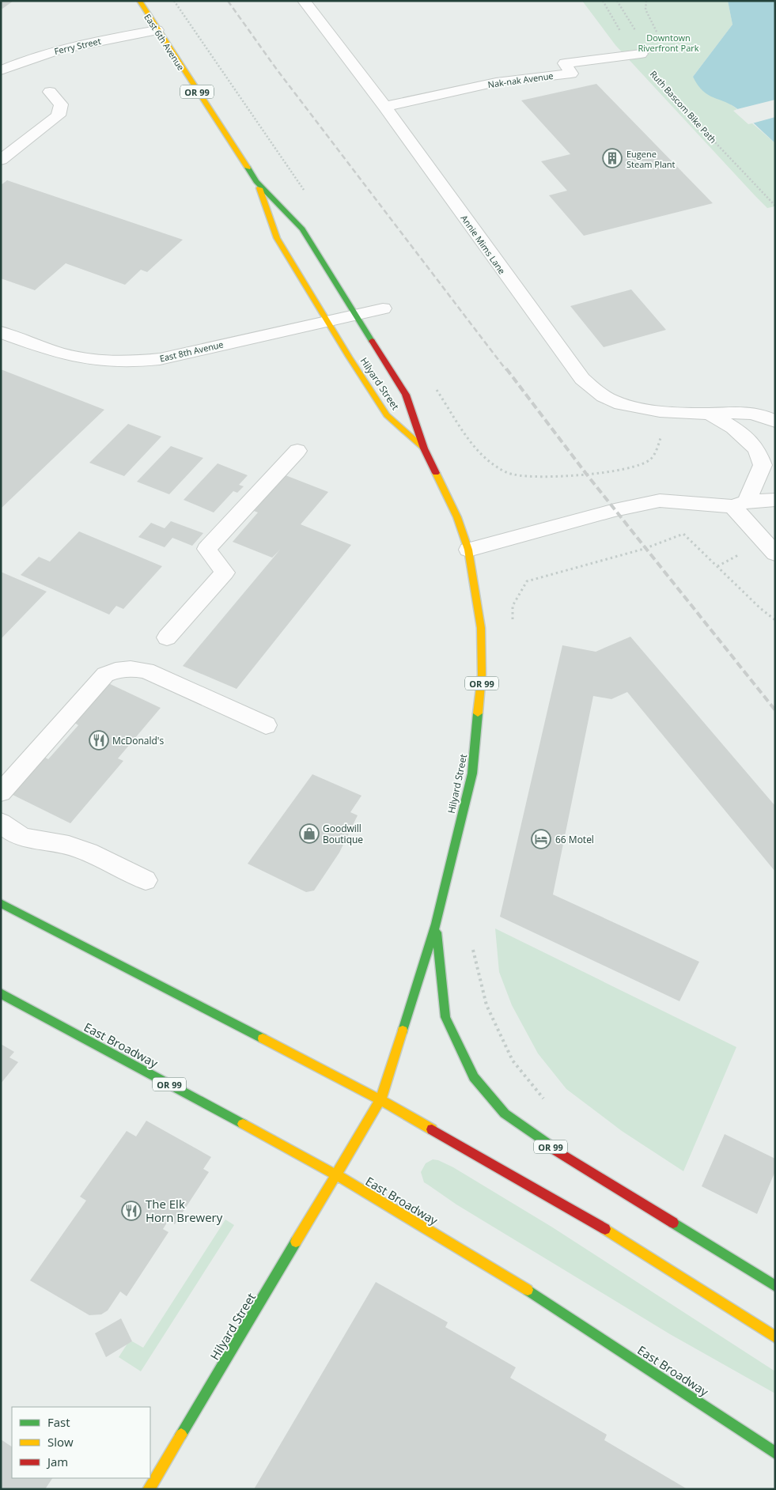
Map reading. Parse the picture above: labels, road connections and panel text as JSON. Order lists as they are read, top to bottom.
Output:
{
  "streets": {
    "main road": [
      "East 6th Avenue",
      "OR 99",
      "Hilyard Street",
      "East Broadway"
    ],
    "street": [
      "Ferry Street",
      "Nak-nak Avenue",
      "Annie Mims Lane",
      "East 8th Avenue"
    ],
    "path": ["Ruth Bascom Bike Path"]
  },
  "crossings": [
    ["East 6th Avenue", "Ferry Street"],
    ["East 6th Avenue", "East 8th Avenue"],
    ["East 6th Avenue", "Hilyard Street"],
    ["Nak-nak Avenue", "Ruth Bascom Bike Path"],
    ["Nak-nak Avenue", "Annie Mims Lane"],
    ["OR 99", "Hilyard Street"],
    ["East 8th Avenue", "Hilyard Street"],
    ["Hilyard Street", "East Broadway"]
  ],
  "parks": ["Downtown Riverfront Park"],
  "places": {
    "building": ["Eugene Steam Plant"],
    "restaurant": ["McDonald's", "The Elk Horn Brewery"],
    "shop": ["Goodwill Boutique"],
    "hotel": ["66 Motel"]
  },
  "legend": ["Fast", "Slow", "Jam"]
}
